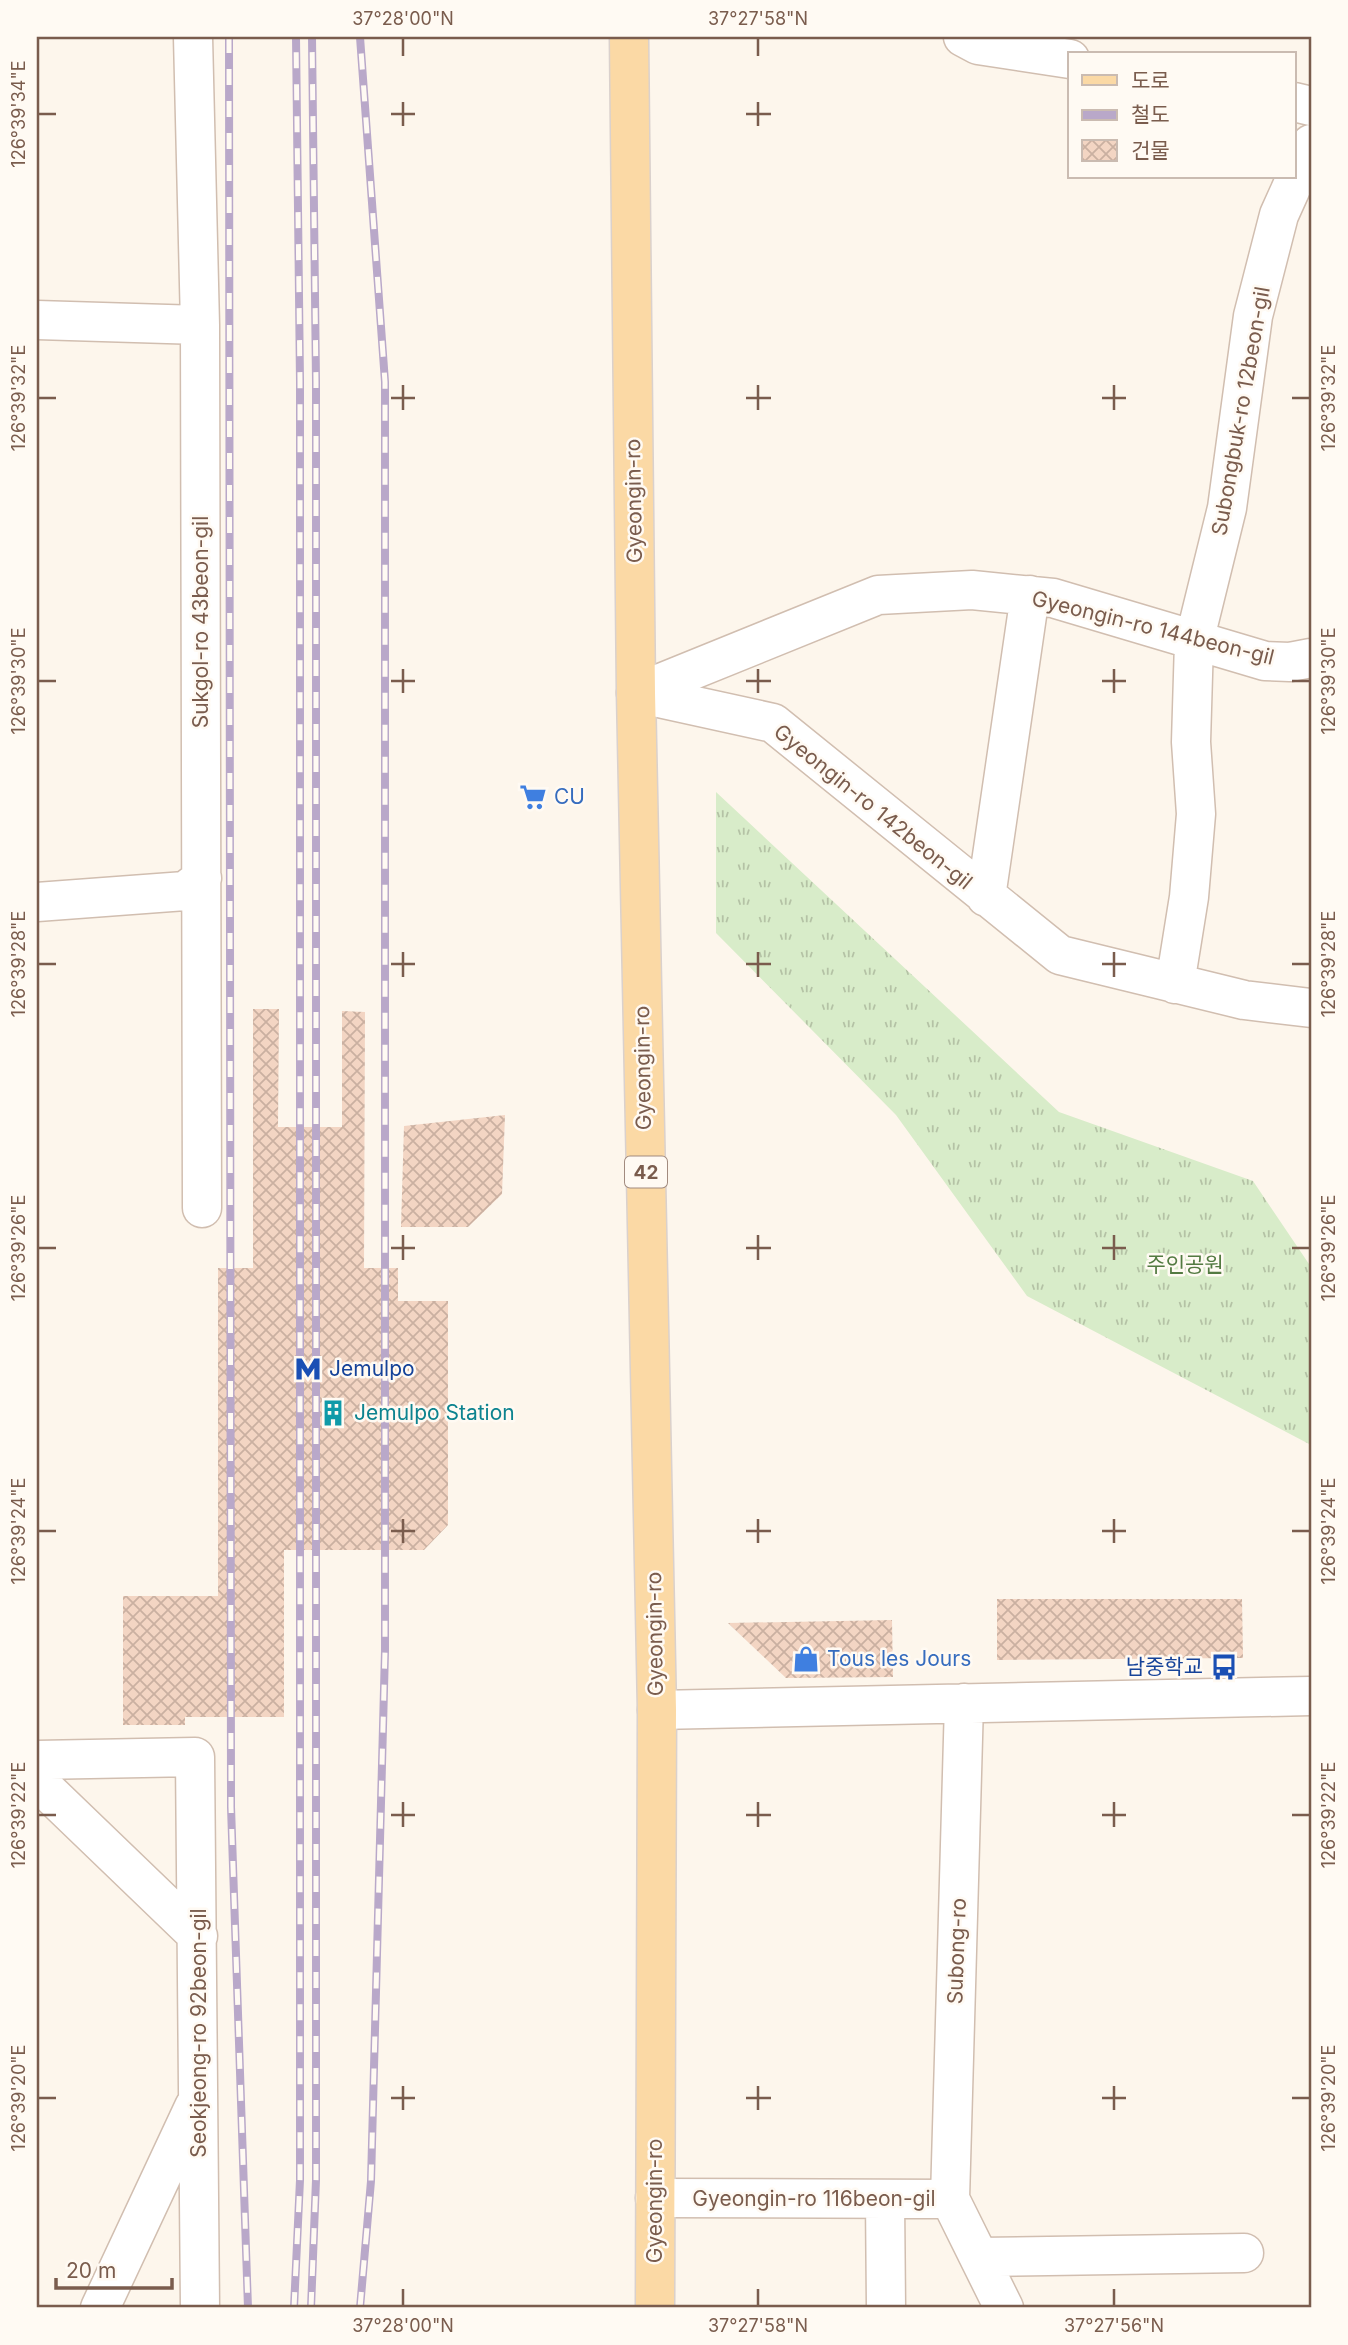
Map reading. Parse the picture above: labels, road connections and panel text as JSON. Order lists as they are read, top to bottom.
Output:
{
  "streets": {
    "main road": ["Gyeongin-ro", "42"],
    "street": [
      "Subongbuk-ro 12beon-gil",
      "Sukgol-ro 43beon-gil",
      "Gyeongin-ro 144beon-gil",
      "Gyeongin-ro 142beon-gil",
      "Subong-ro",
      "Seokjeong-ro 92beon-gil",
      "Gyeongin-ro 116beon-gil"
    ]
  },
  "crossings": [
    ["Subongbuk-ro 12beon-gil", "Gyeongin-ro 144beon-gil"],
    ["Gyeongin-ro", "Gyeongin-ro 144beon-gil"],
    ["Gyeongin-ro", "Gyeongin-ro 142beon-gil"],
    ["Gyeongin-ro", "Gyeongin-ro 116beon-gil"],
    ["Gyeongin-ro 144beon-gil", "Gyeongin-ro 142beon-gil"],
    ["Subong-ro", "Gyeongin-ro 116beon-gil"]
  ],
  "parks": ["주인공원"],
  "places": {
    "supermarket": ["CU"],
    "metro station": ["Jemulpo"],
    "building": ["Jemulpo Station"],
    "shop": ["Tous les Jours"],
    "bus stop": ["남중학교"]
  },
  "legend": ["도로", "철도", "건물"],
  "scale_bar": "20 m",
  "coordinates": [
    "37°28'00\"N",
    "37°27'58\"N",
    "126°39'34\"E",
    "126°39'32\"E",
    "126°39'30\"E",
    "126°39'28\"E",
    "126°39'26\"E",
    "126°39'24\"E",
    "126°39'22\"E",
    "126°39'20\"E",
    "37°27'56\"N"
  ]
}
